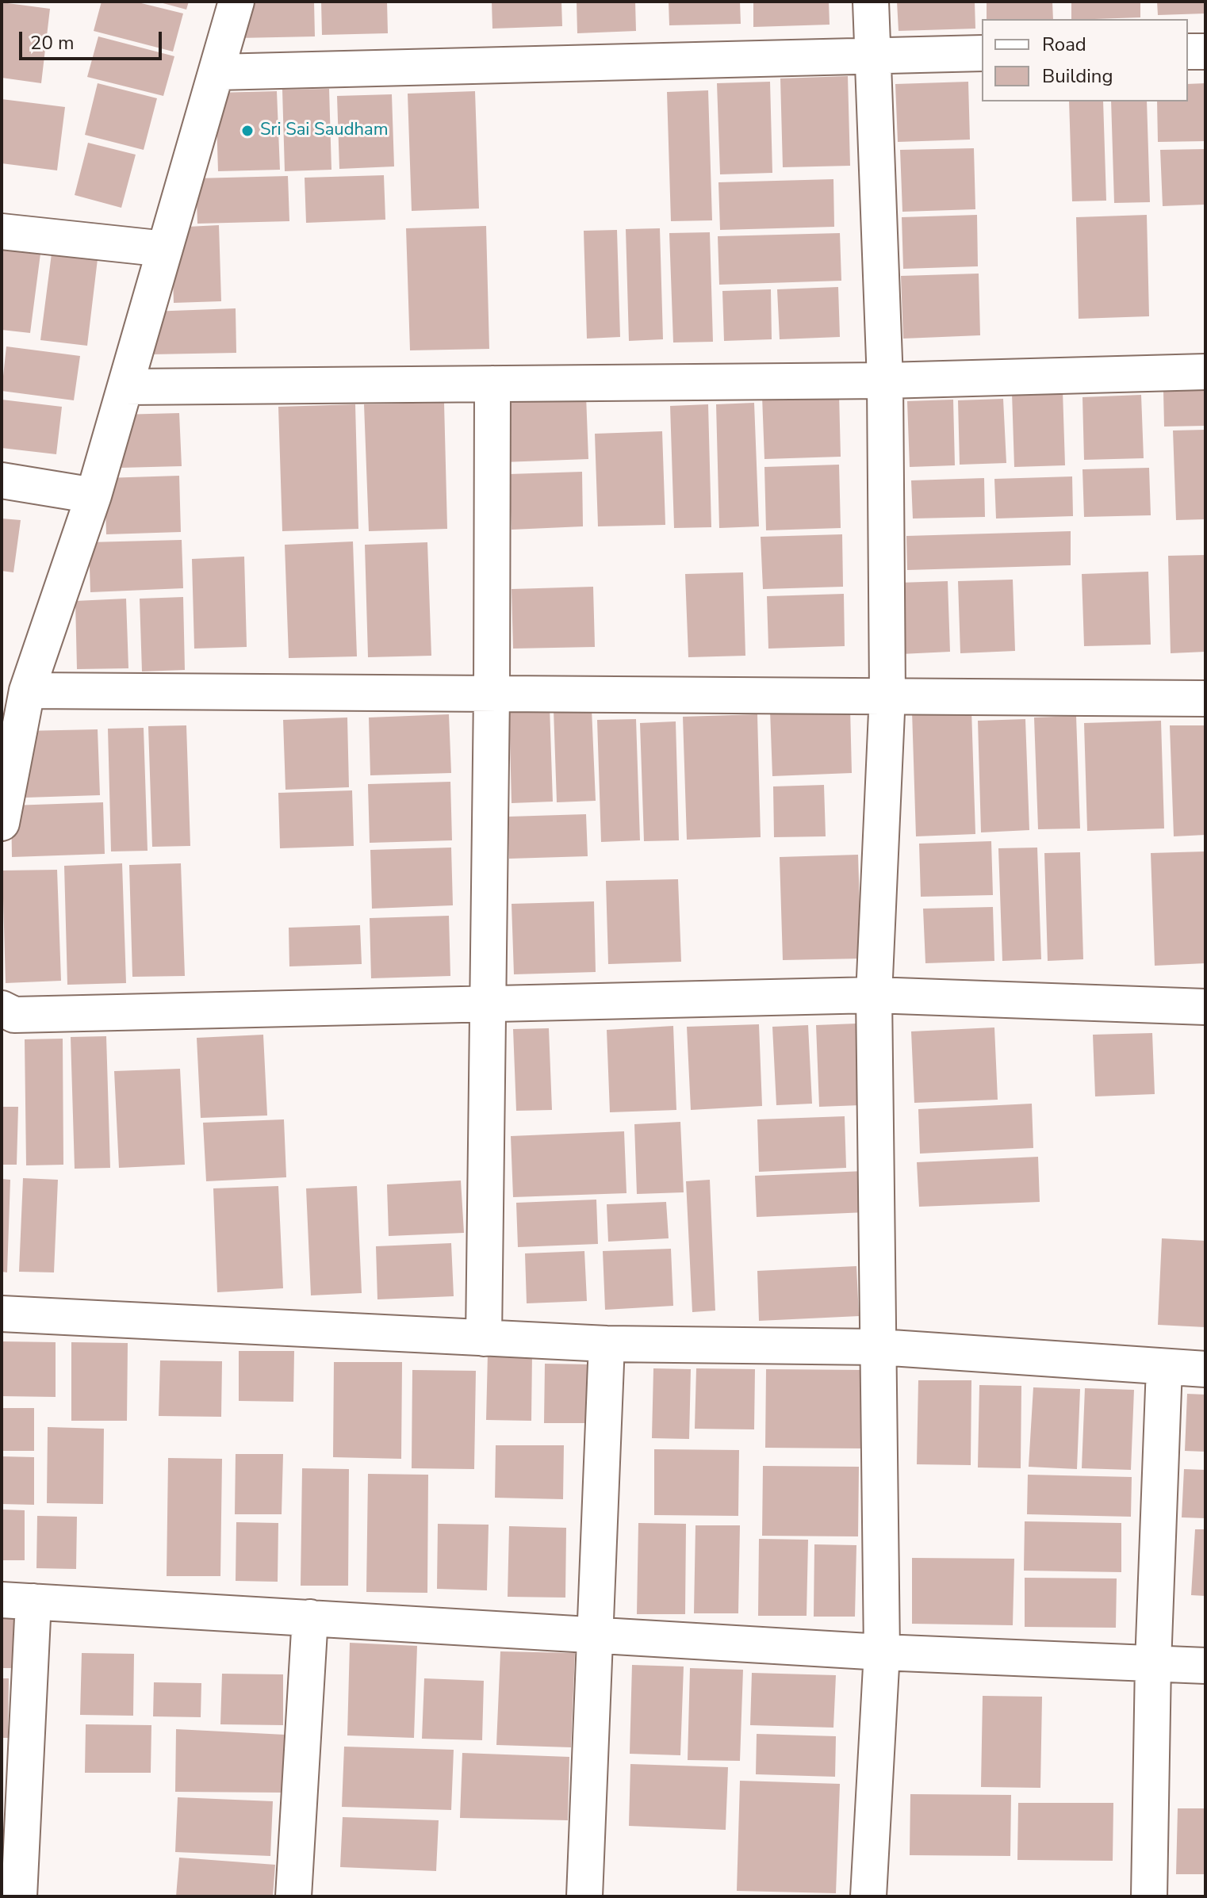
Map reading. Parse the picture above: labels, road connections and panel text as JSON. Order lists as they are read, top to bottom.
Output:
{
  "places": ["Sri Sai Saudham"],
  "legend": ["Road", "Building"],
  "scale_bar": "20 m"
}
